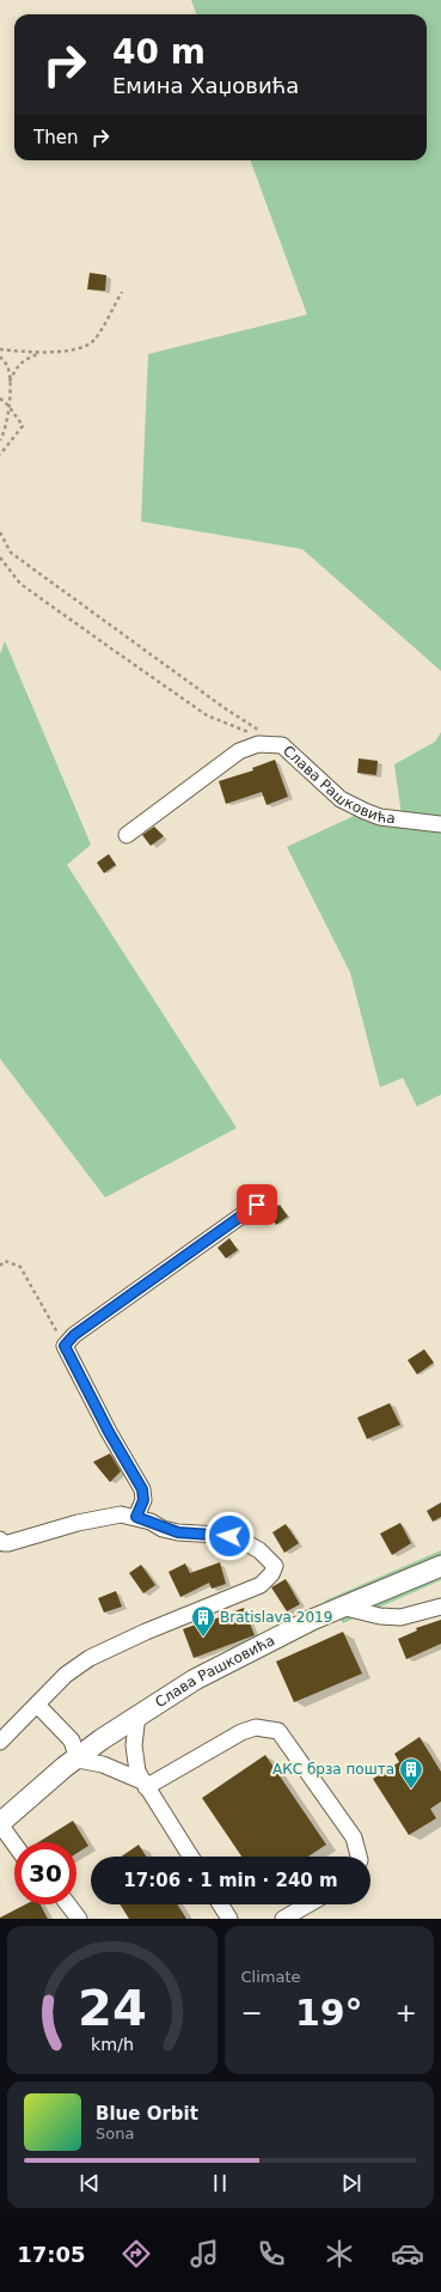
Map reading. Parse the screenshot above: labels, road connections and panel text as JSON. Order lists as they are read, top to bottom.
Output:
{
  "streets": {
    "main road": ["Слава Рашковића"]
  },
  "places": {
    "building": ["Bratislava 2019", "АКС брза пошта"]
  },
  "page": {
    "turn": ["40 m", "Емина Хаџовића"],
    "then": "Then",
    "limit": "30",
    "trip": "17:06 · 1 min · 240 m",
    "tile": "Climate",
    "heat": ["−", "19°", "+"],
    "song": ["Blue Orbit", "Sona"],
    "tabs": "17:05",
    "gauge": ["24", "km/h"]
  }
}
